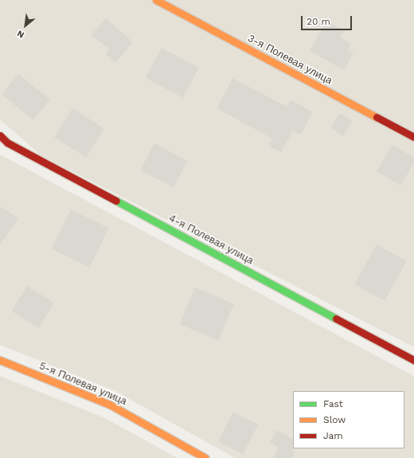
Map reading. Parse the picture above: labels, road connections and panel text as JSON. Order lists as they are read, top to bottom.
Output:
{
  "streets": {
    "street": ["3-я Полевая улица", "4-я Полевая улица", "5-я Полевая улица"]
  },
  "legend": ["Fast", "Slow", "Jam"],
  "scale_bar": "20 m",
  "north": "bottom left"
}
